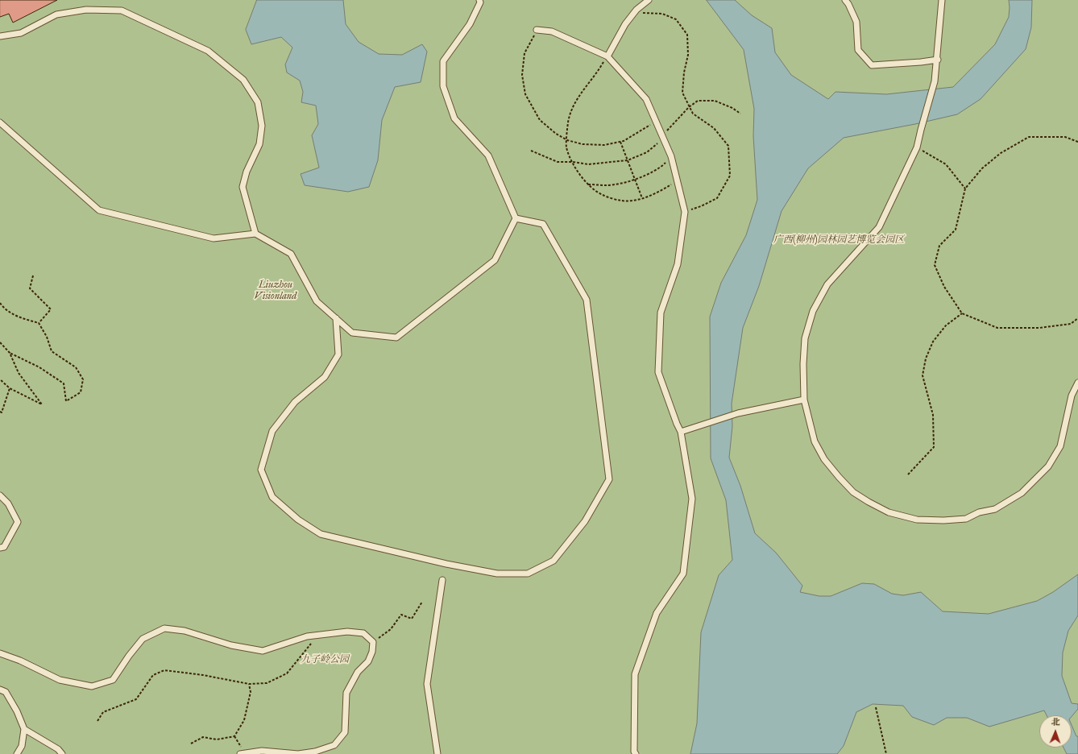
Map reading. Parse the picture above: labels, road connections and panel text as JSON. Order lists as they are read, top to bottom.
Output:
{
  "parks": ["广西(柳州)园林园艺博览会园区", "Liuzhou Visionland", "九子岭公园"],
  "north": "top"
}
